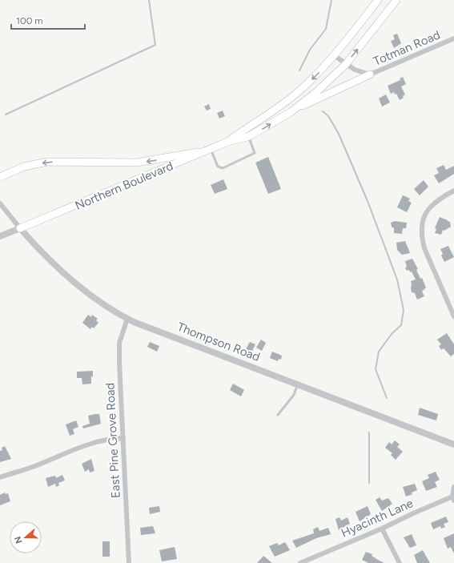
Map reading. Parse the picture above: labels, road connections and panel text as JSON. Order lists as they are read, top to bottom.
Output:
{
  "streets": {
    "main road": ["Northern Boulevard"],
    "street": [
      "Totman Road",
      "Thompson Road",
      "East Pine Grove Road",
      "Hyacinth Lane"
    ]
  },
  "crossings": [
    ["Totman Road", "Northern Boulevard"],
    ["Northern Boulevard", "Thompson Road"],
    ["Thompson Road", "East Pine Grove Road"]
  ],
  "scale_bar": "100 m",
  "north": "left"
}
